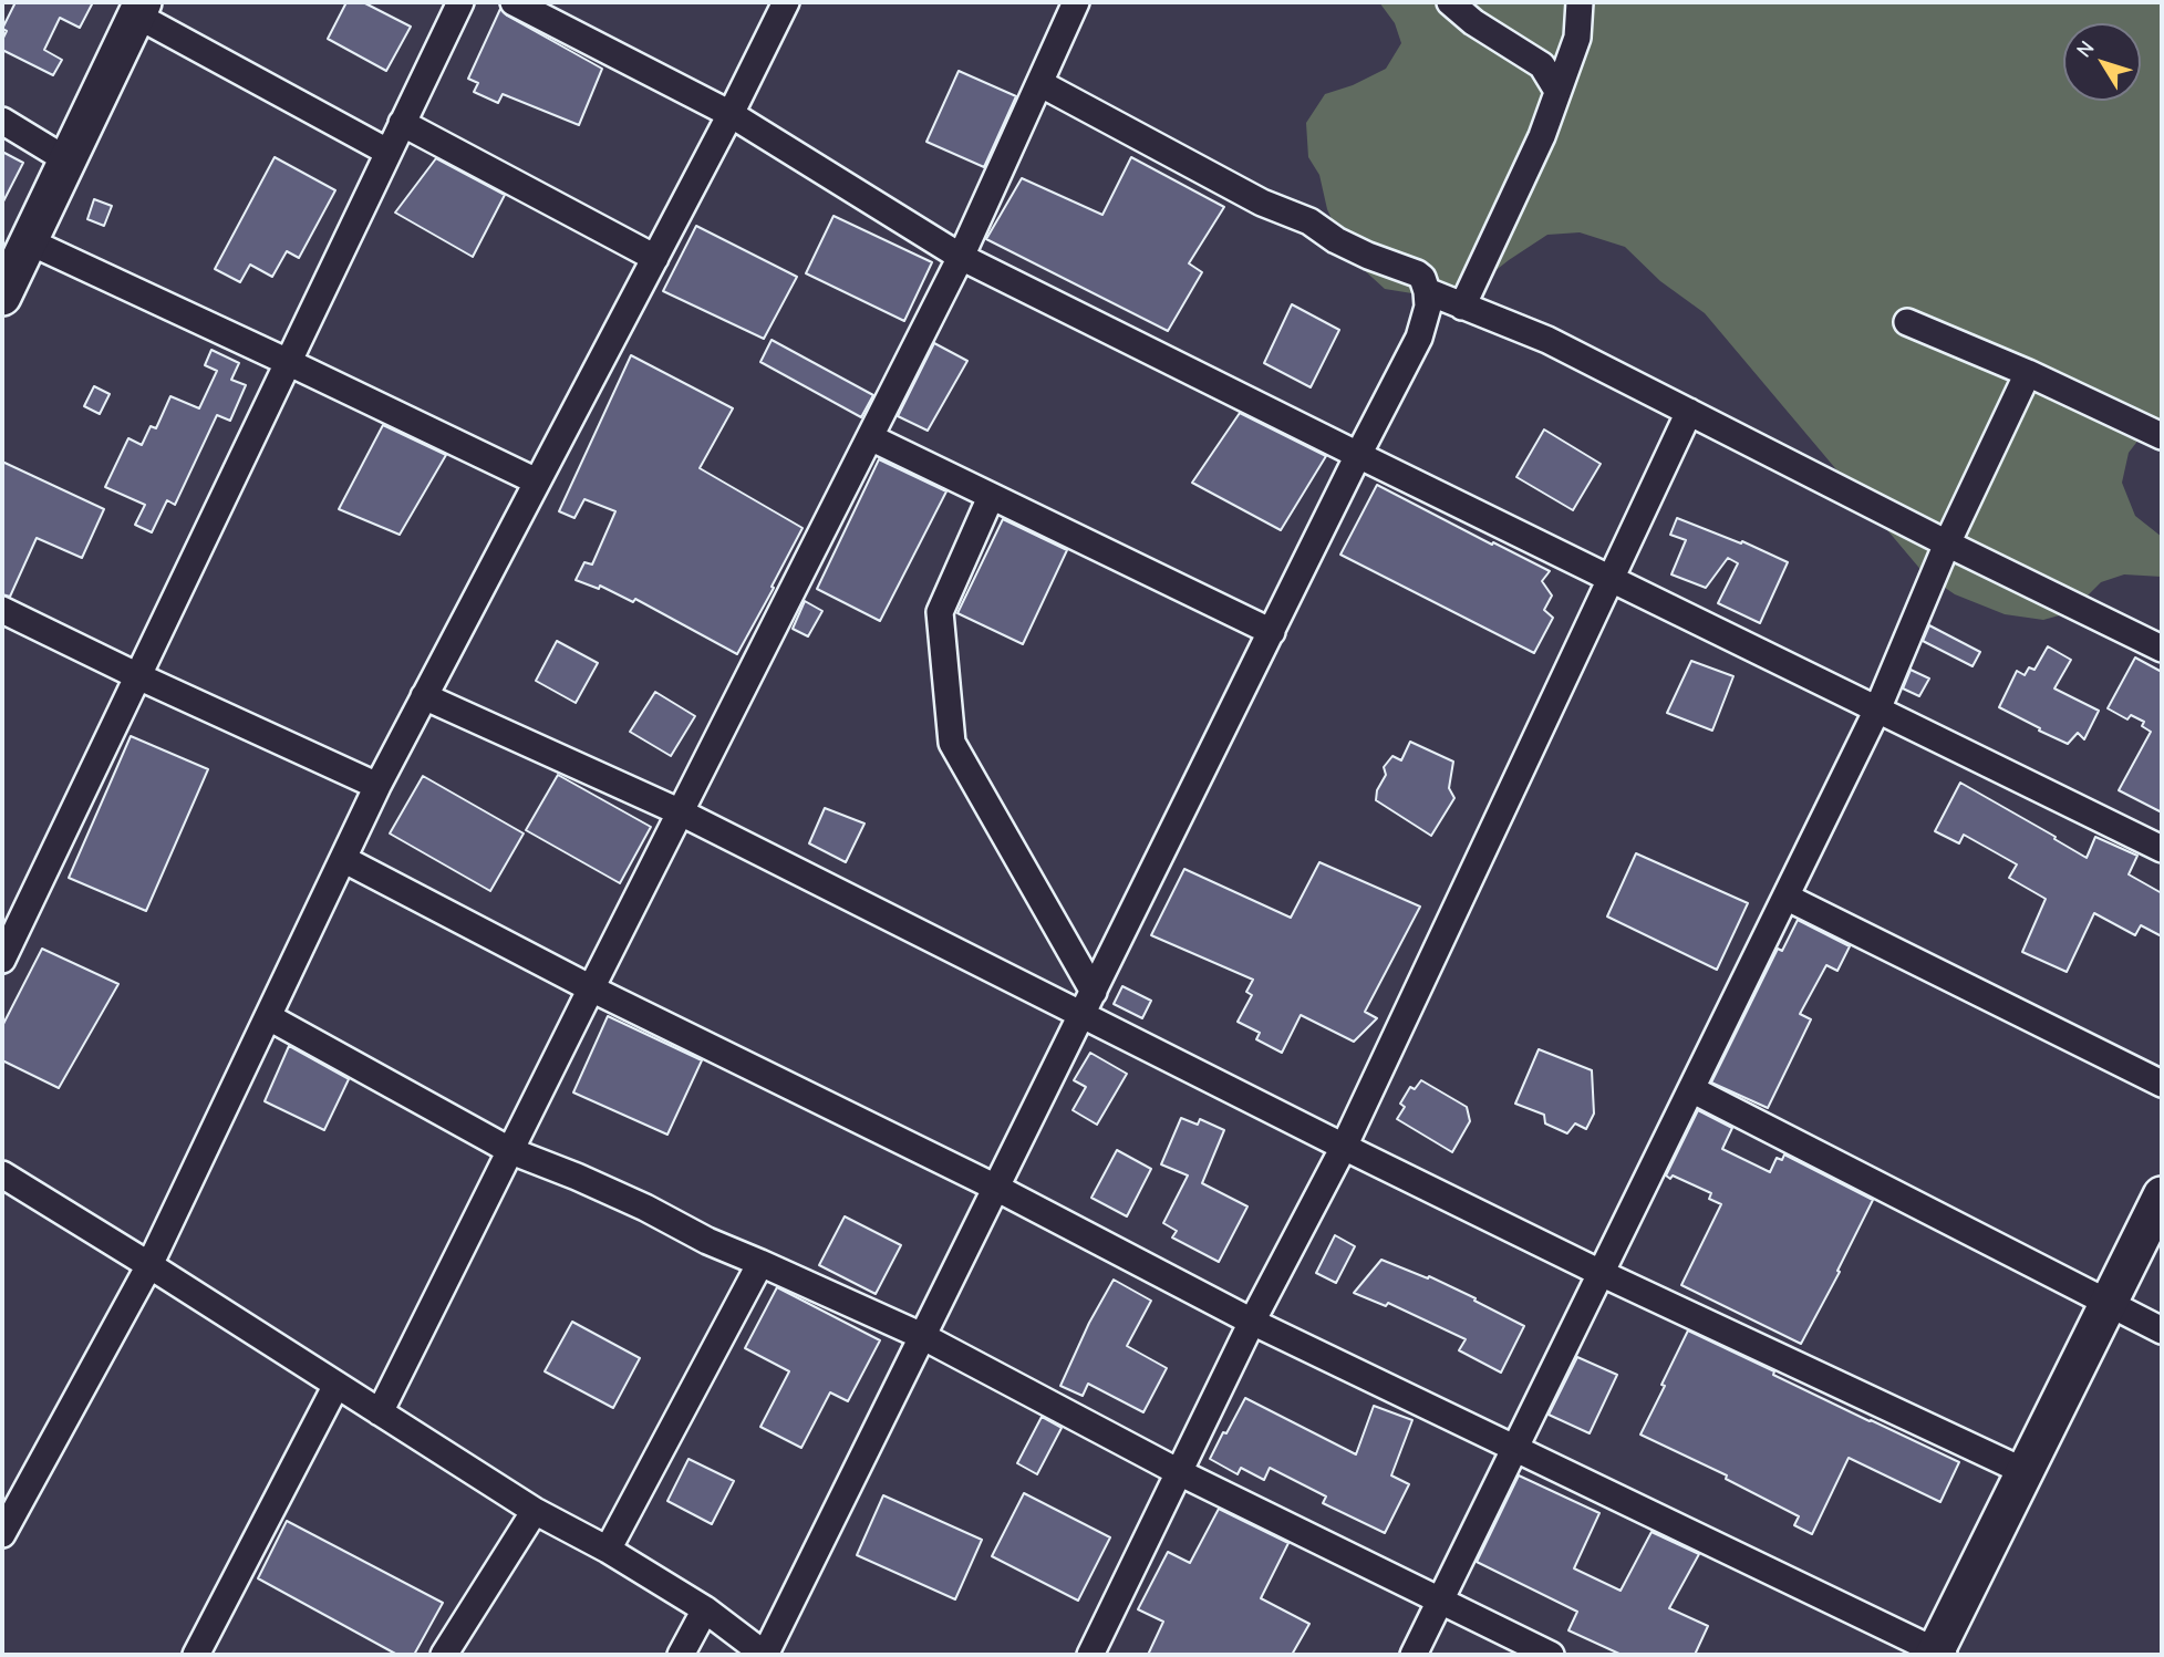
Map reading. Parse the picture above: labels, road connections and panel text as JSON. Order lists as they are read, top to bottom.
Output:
{
  "north": "top left"
}
